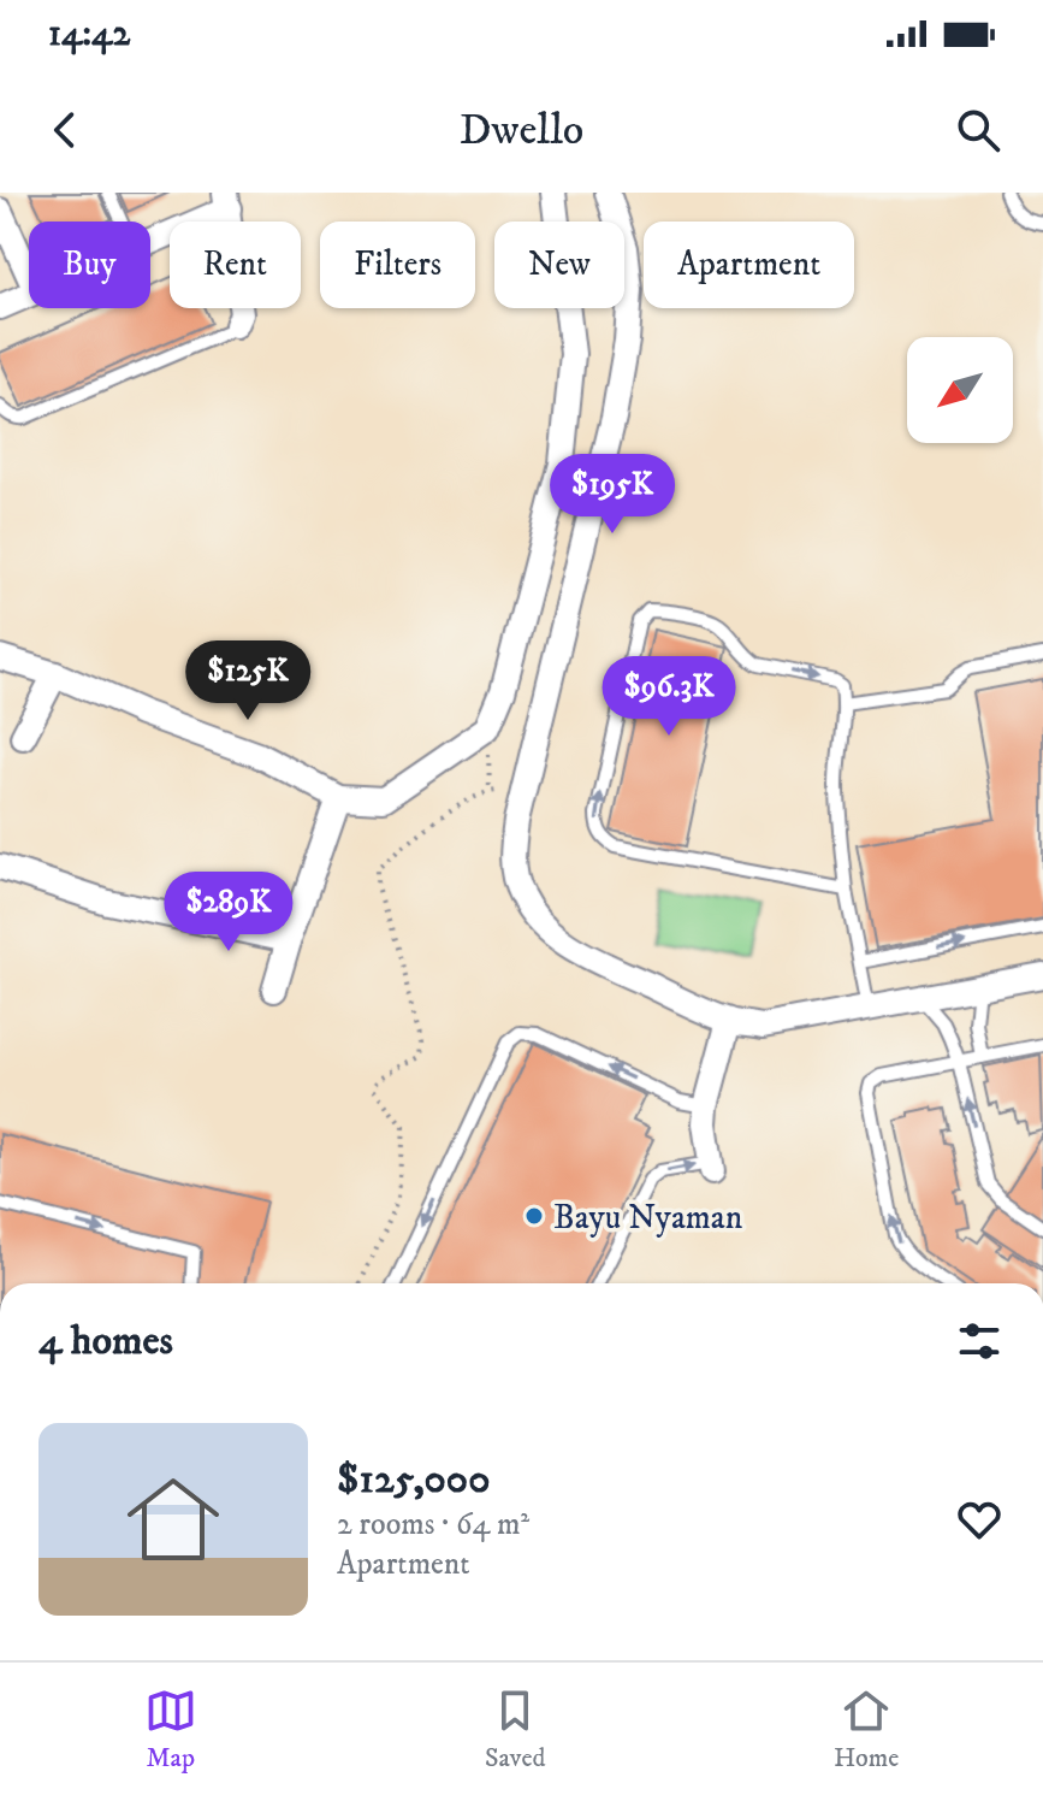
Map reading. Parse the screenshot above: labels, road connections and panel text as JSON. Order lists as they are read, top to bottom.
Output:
{
  "places": ["Bayu Nyaman"],
  "north": "bottom left",
  "page": {
    "status": "14:42",
    "header": "Dwello",
    "chip": [
      "Buy",
      "Rent",
      "Filters",
      "New",
      "Apartment"
    ],
    "price": [
      "$195K",
      "$125K",
      "$96.3K",
      "$289K"
    ],
    "heading": "4 homes",
    "list": [
      {
        "name": "$125,000",
        "note": "2 rooms · 64 m² · Apartment"
      }
    ],
    "tabs": ["Map", "Saved", "Home"]
  }
}
